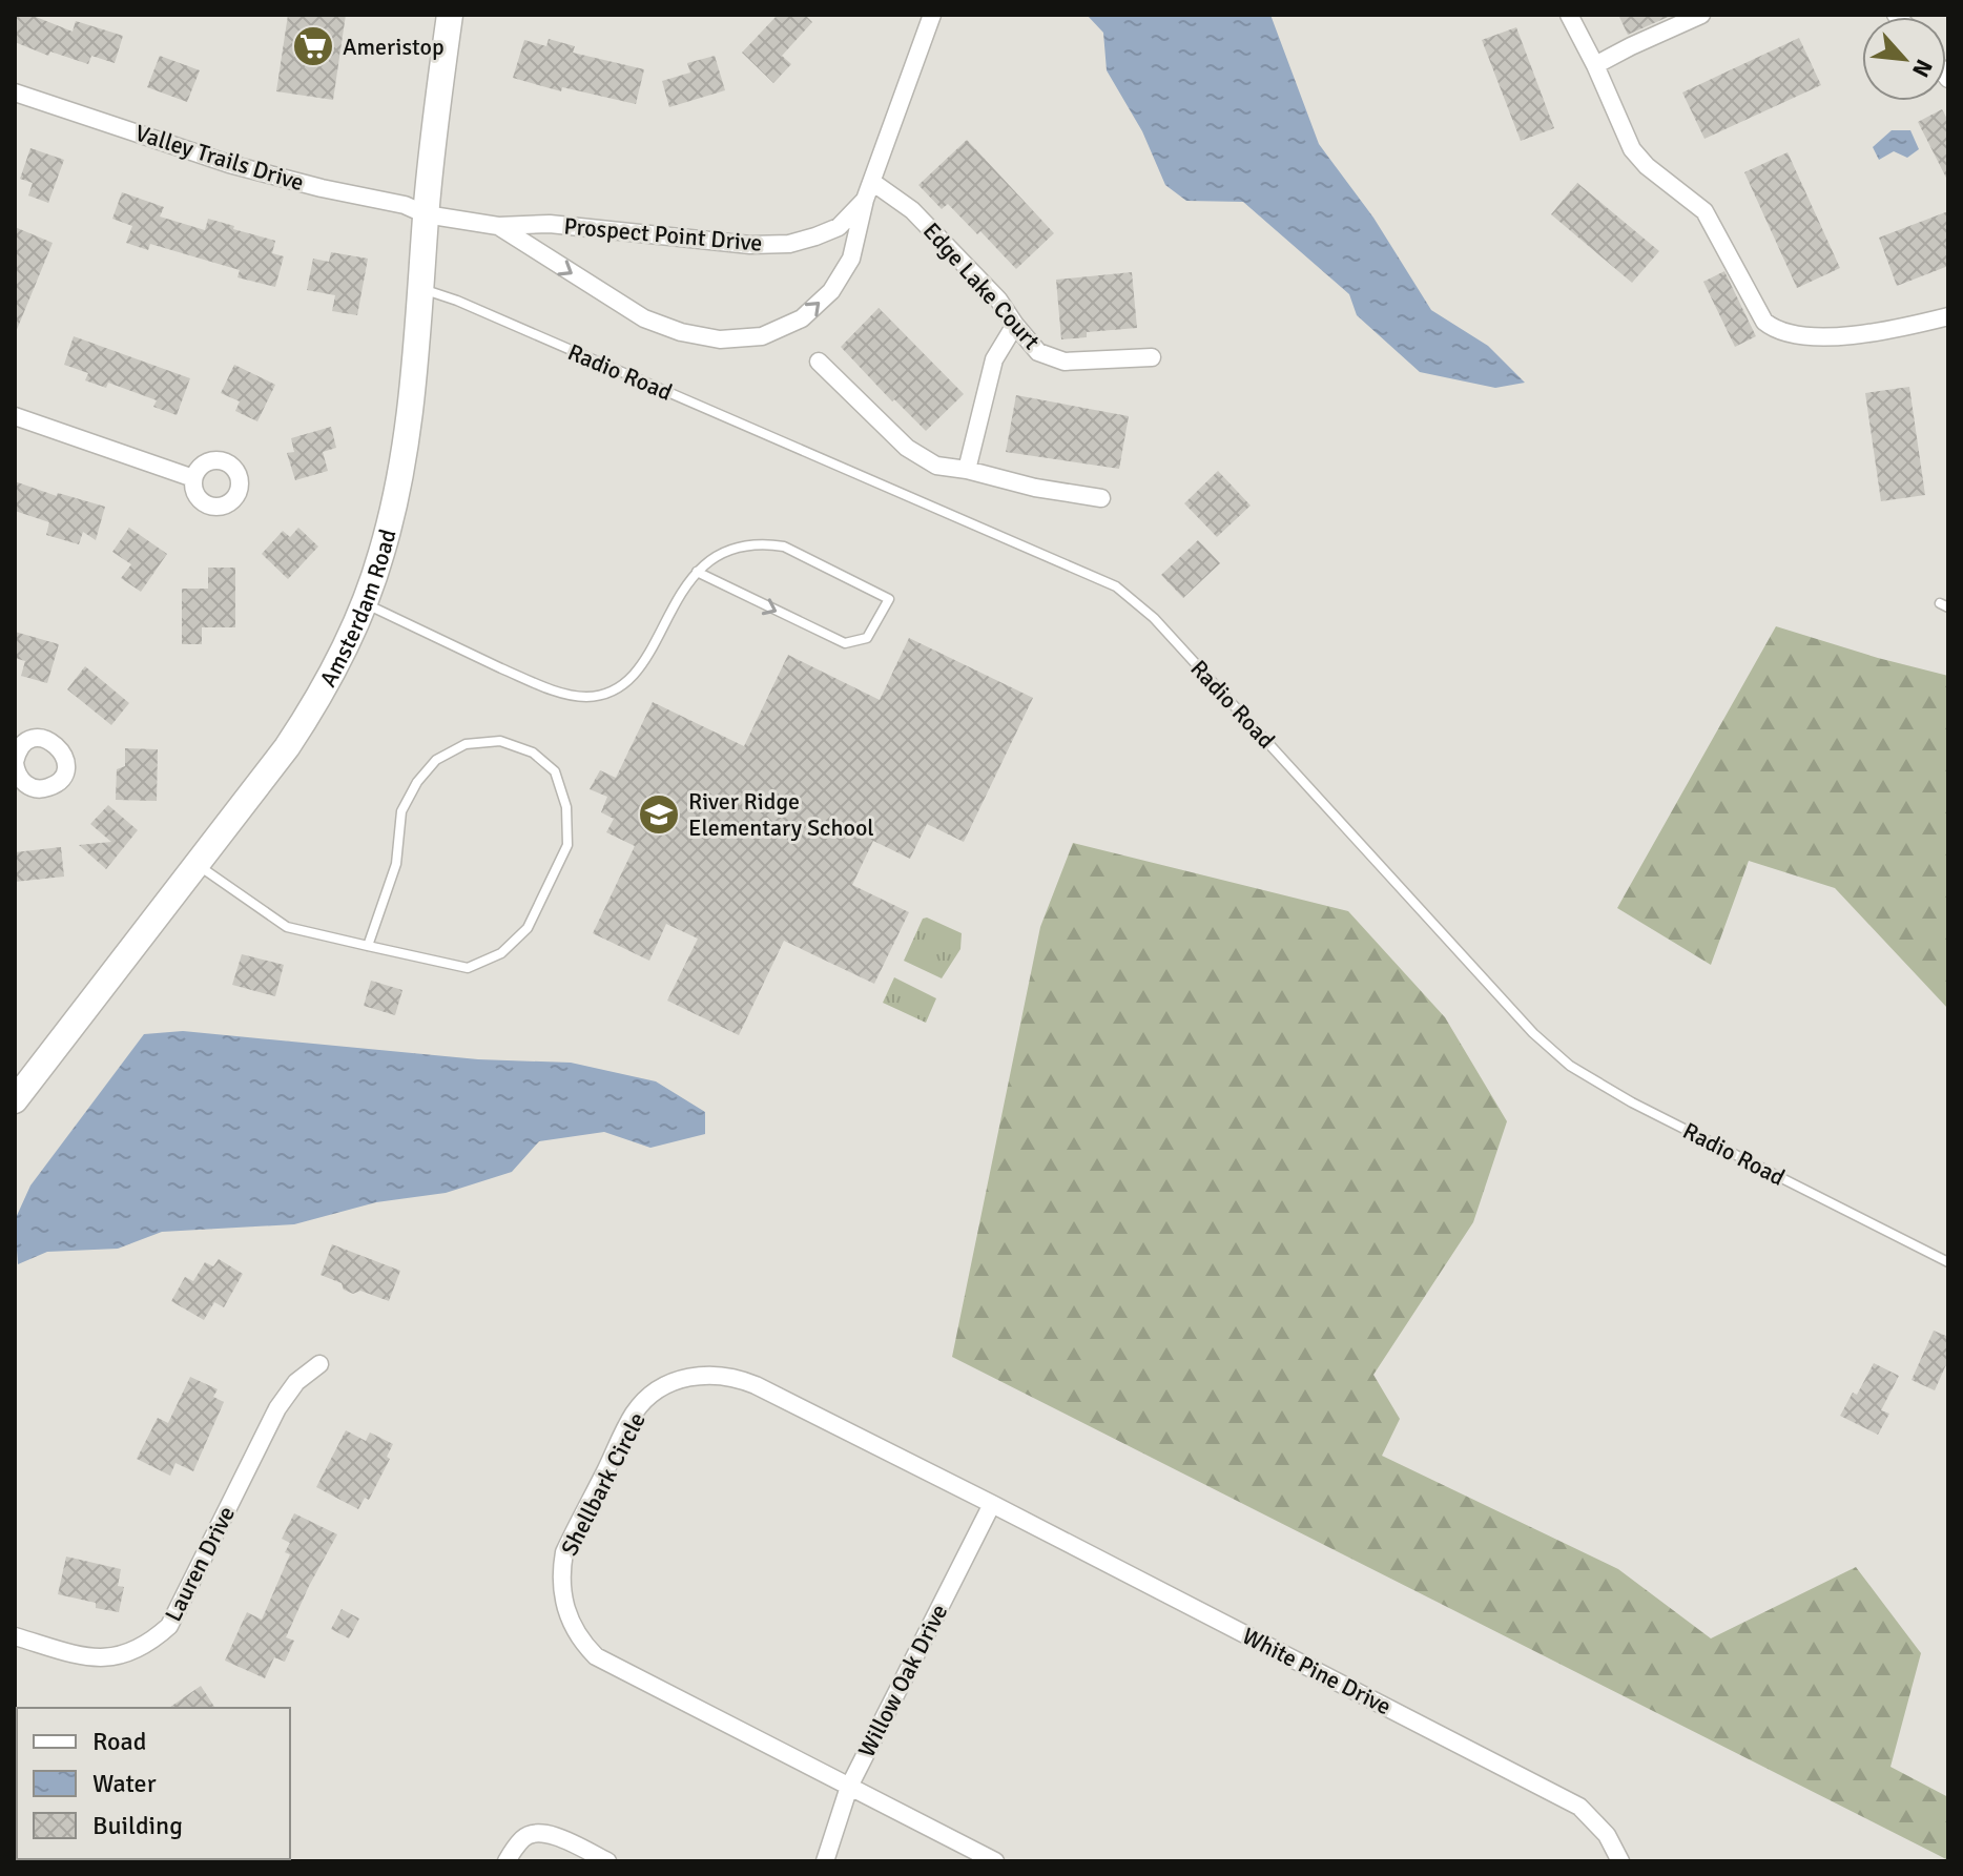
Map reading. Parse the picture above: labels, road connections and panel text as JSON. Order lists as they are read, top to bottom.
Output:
{
  "streets": {
    "main road": ["Amsterdam Road"],
    "street": [
      "Valley Trails Drive",
      "Prospect Point Drive",
      "Edge Lake Court",
      "Shellbark Circle",
      "Lauren Drive",
      "White Pine Drive",
      "Willow Oak Drive"
    ],
    "lane": ["Radio Road"]
  },
  "crossings": [
    ["Valley Trails Drive", "Prospect Point Drive"],
    ["Valley Trails Drive", "Amsterdam Road"],
    ["Prospect Point Drive", "Edge Lake Court"],
    ["Prospect Point Drive", "Amsterdam Road"],
    ["Radio Road", "Amsterdam Road"],
    ["Shellbark Circle", "White Pine Drive"],
    ["Shellbark Circle", "Willow Oak Drive"],
    ["White Pine Drive", "Willow Oak Drive"]
  ],
  "places": {
    "supermarket": ["Ameristop"],
    "school or university": ["River Ridge Elementary School"]
  },
  "legend": ["Road", "Water", "Building"],
  "north": "bottom right"
}
